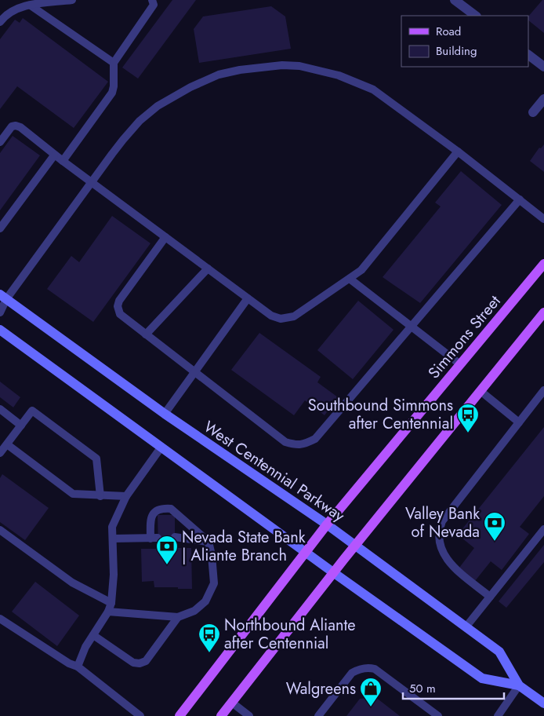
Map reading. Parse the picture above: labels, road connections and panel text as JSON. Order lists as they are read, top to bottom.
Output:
{
  "streets": {
    "main road": ["Simmons Street", "West Centennial Parkway"]
  },
  "crossings": [
    ["Simmons Street", "West Centennial Parkway"]
  ],
  "places": {
    "bus stop": ["Southbound Simmons after Centennial", "Northbound Aliante after Centennial"],
    "bank": ["Valley Bank of Nevada", "Nevada State Bank | Aliante Branch"],
    "shop": ["Walgreens"]
  },
  "legend": ["Road", "Building"],
  "scale_bar": "50 m"
}
